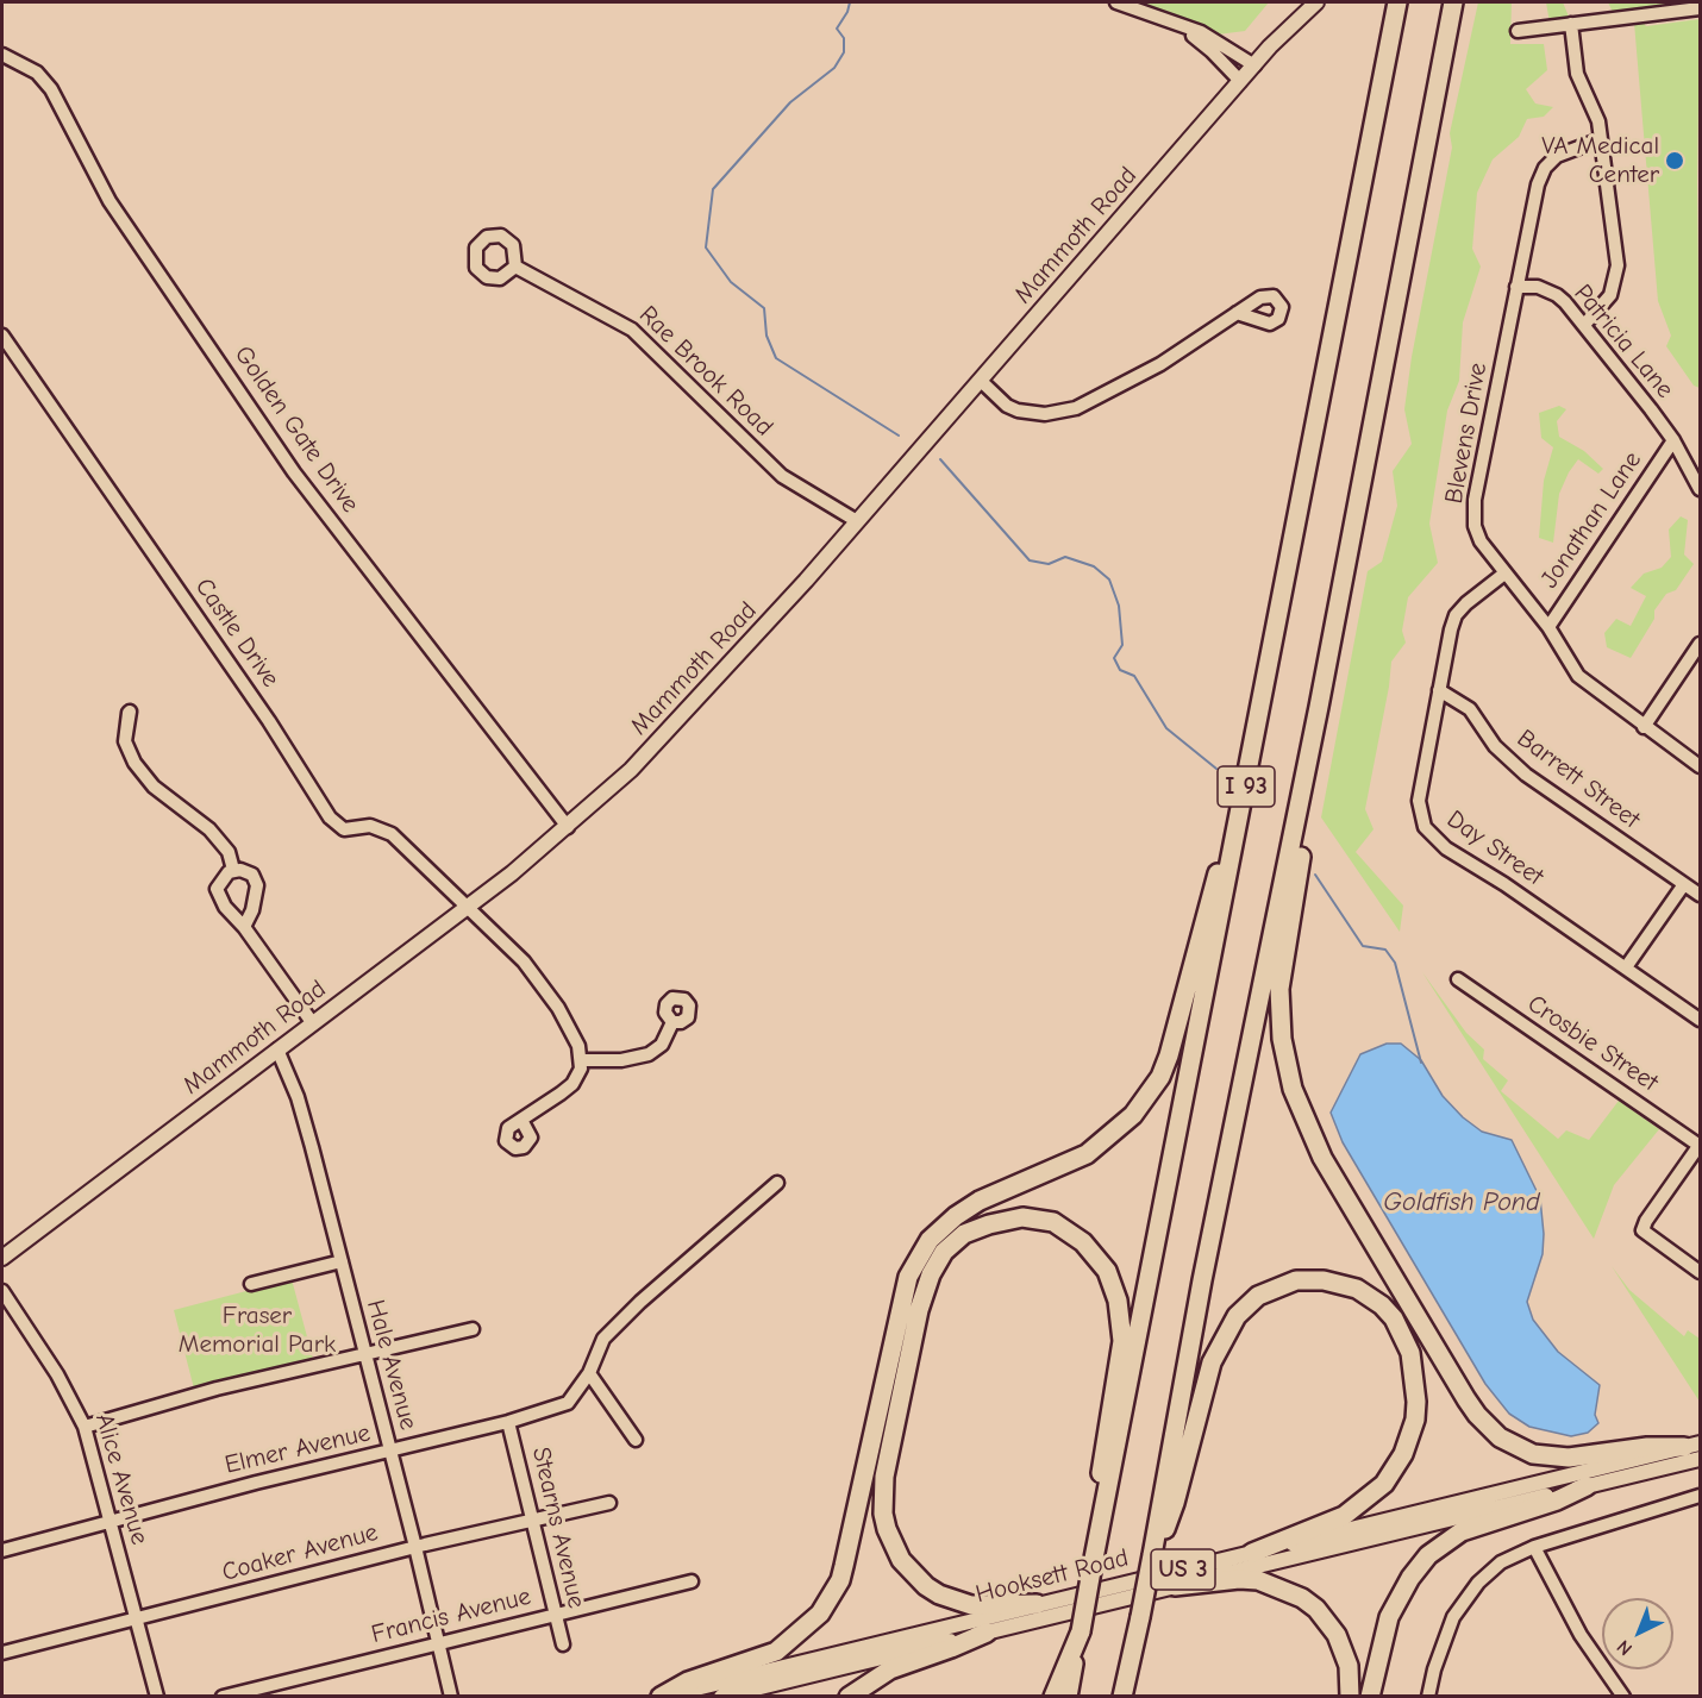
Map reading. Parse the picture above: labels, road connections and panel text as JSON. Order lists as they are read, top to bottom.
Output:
{
  "streets": {
    "highway": ["I 93"],
    "main road": ["Mammoth Road", "US 3", "Hooksett Road"],
    "street": [
      "Patricia Lane",
      "Rae Brook Road",
      "Golden Gate Drive",
      "Blevens Drive",
      "Jonathan Lane",
      "Castle Drive",
      "Barrett Street",
      "Day Street",
      "Crosbie Street",
      "Hale Avenue",
      "Elmer Avenue",
      "Alice Avenue",
      "Stearns Avenue",
      "Coaker Avenue",
      "Francis Avenue"
    ]
  },
  "crossings": [
    ["Mammoth Road", "Rae Brook Road"],
    ["Mammoth Road", "Golden Gate Drive"],
    ["Mammoth Road", "Castle Drive"],
    ["Mammoth Road", "Hale Avenue"],
    ["Patricia Lane", "Blevens Drive"],
    ["Patricia Lane", "Jonathan Lane"],
    ["Blevens Drive", "Jonathan Lane"],
    ["Blevens Drive", "Day Street"],
    ["Barrett Street", "Day Street"],
    ["Hale Avenue", "Elmer Avenue"],
    ["Hale Avenue", "Coaker Avenue"],
    ["Hale Avenue", "Francis Avenue"],
    ["Elmer Avenue", "Alice Avenue"],
    ["Elmer Avenue", "Stearns Avenue"],
    ["Alice Avenue", "Coaker Avenue"],
    ["Stearns Avenue", "Coaker Avenue"],
    ["Stearns Avenue", "Francis Avenue"]
  ],
  "water": ["Goldfish Pond"],
  "parks": ["Fraser Memorial Park"],
  "places": ["VA Medical Center"],
  "north": "bottom left"
}
